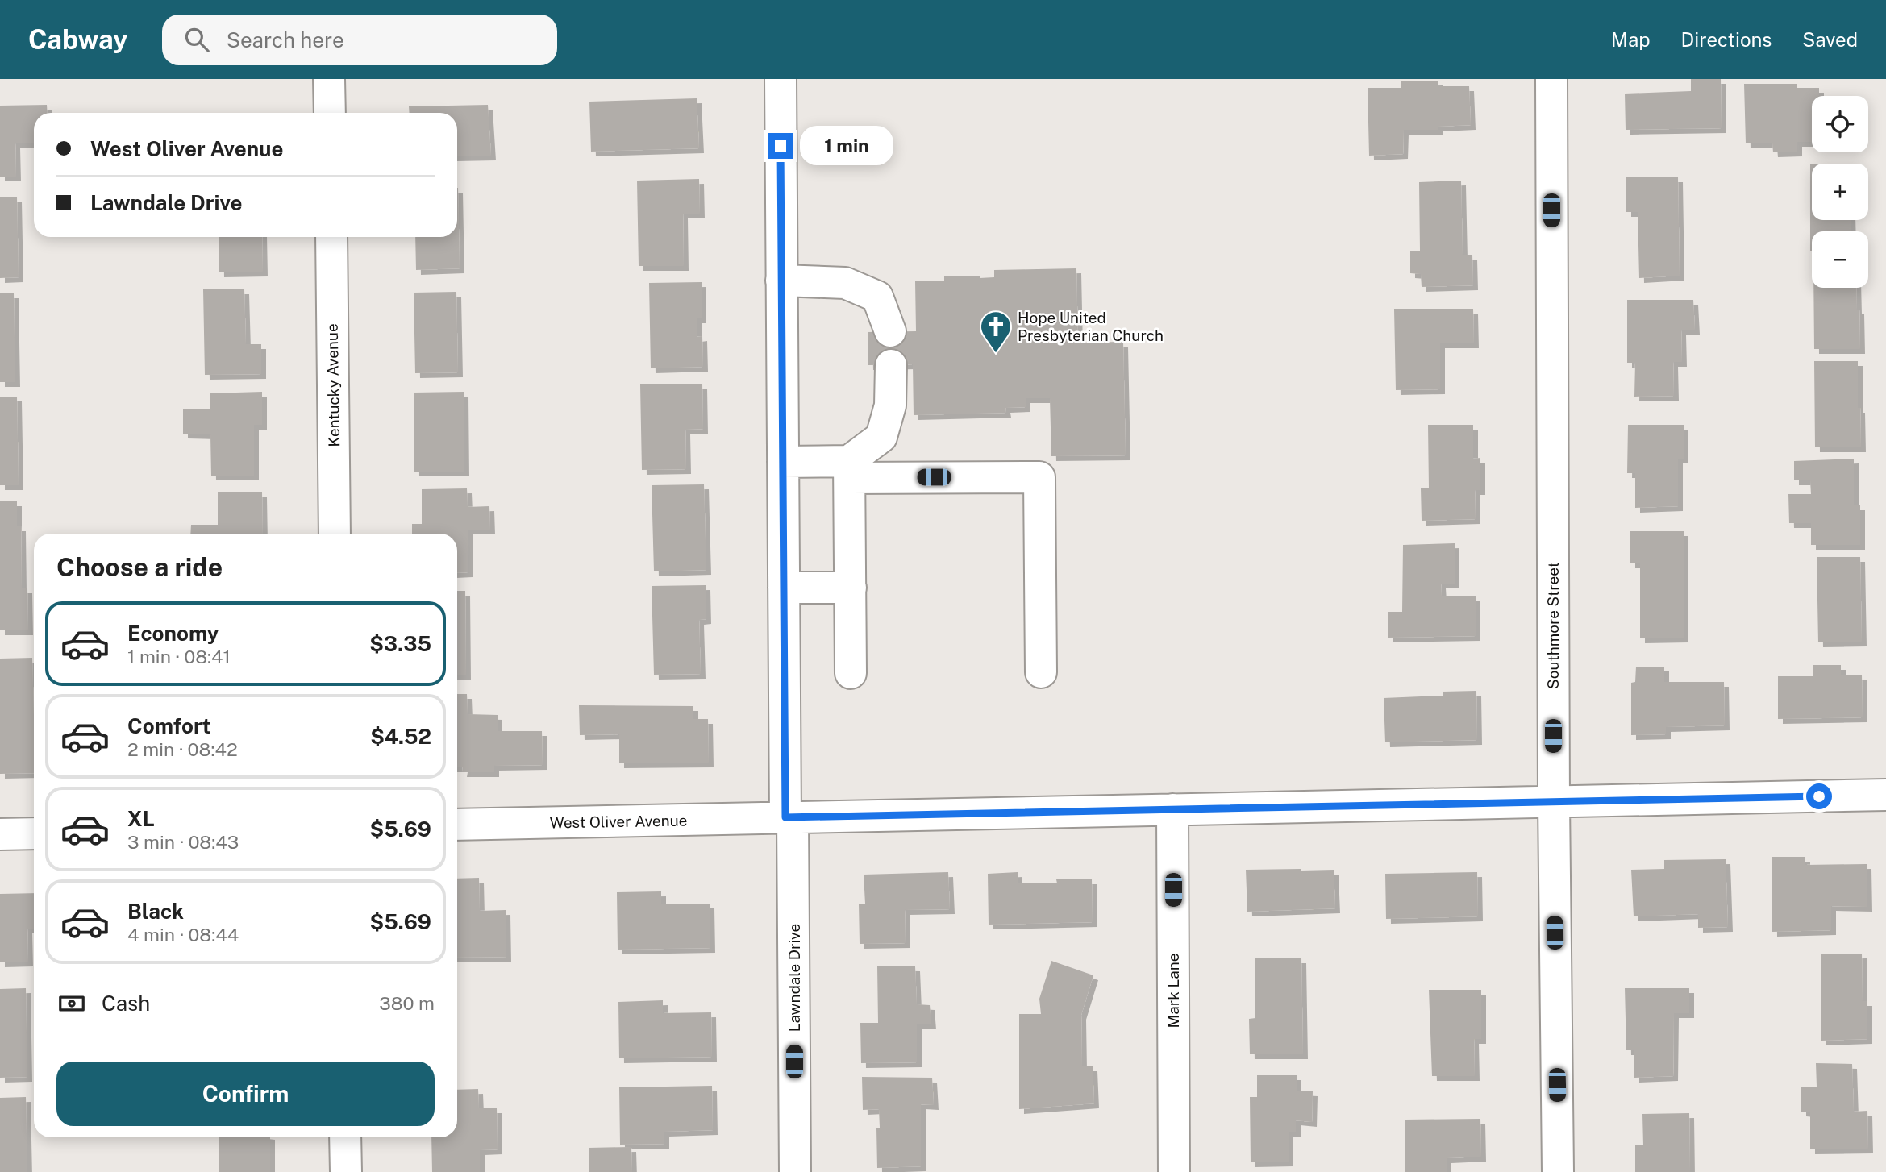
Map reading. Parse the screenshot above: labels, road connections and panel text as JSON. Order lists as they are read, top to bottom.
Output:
{
  "streets": {
    "street": [
      "Kentucky Avenue",
      "Southmore Street",
      "West Oliver Avenue",
      "Lawndale Drive",
      "Mark Lane"
    ]
  },
  "crossings": [
    ["Southmore Street", "West Oliver Avenue"],
    ["West Oliver Avenue", "Lawndale Drive"],
    ["West Oliver Avenue", "Mark Lane"]
  ],
  "places": {
    "church": ["Hope United Presbyterian Church"]
  },
  "page": {
    "header": "Cabway",
    "search": "Search here",
    "nav": ["Map", "Directions", "Saved"],
    "map_buttons": ["+", "−"],
    "banner": ["West Oliver Avenue", "Lawndale Drive"],
    "bubble": "1 min",
    "heading": "Choose a ride",
    "list": [
      {
        "name": "Economy",
        "note": "1 min · 08:41",
        "value": "$3.35"
      },
      {
        "name": "Comfort",
        "note": "2 min · 08:42",
        "value": "$4.52"
      },
      {
        "name": "XL",
        "note": "3 min · 08:43",
        "value": "$5.69"
      },
      {
        "name": "Black",
        "note": "4 min · 08:44",
        "value": "$5.69"
      }
    ],
    "pay": ["Cash", "380 m"],
    "buttons": "Confirm"
  }
}
